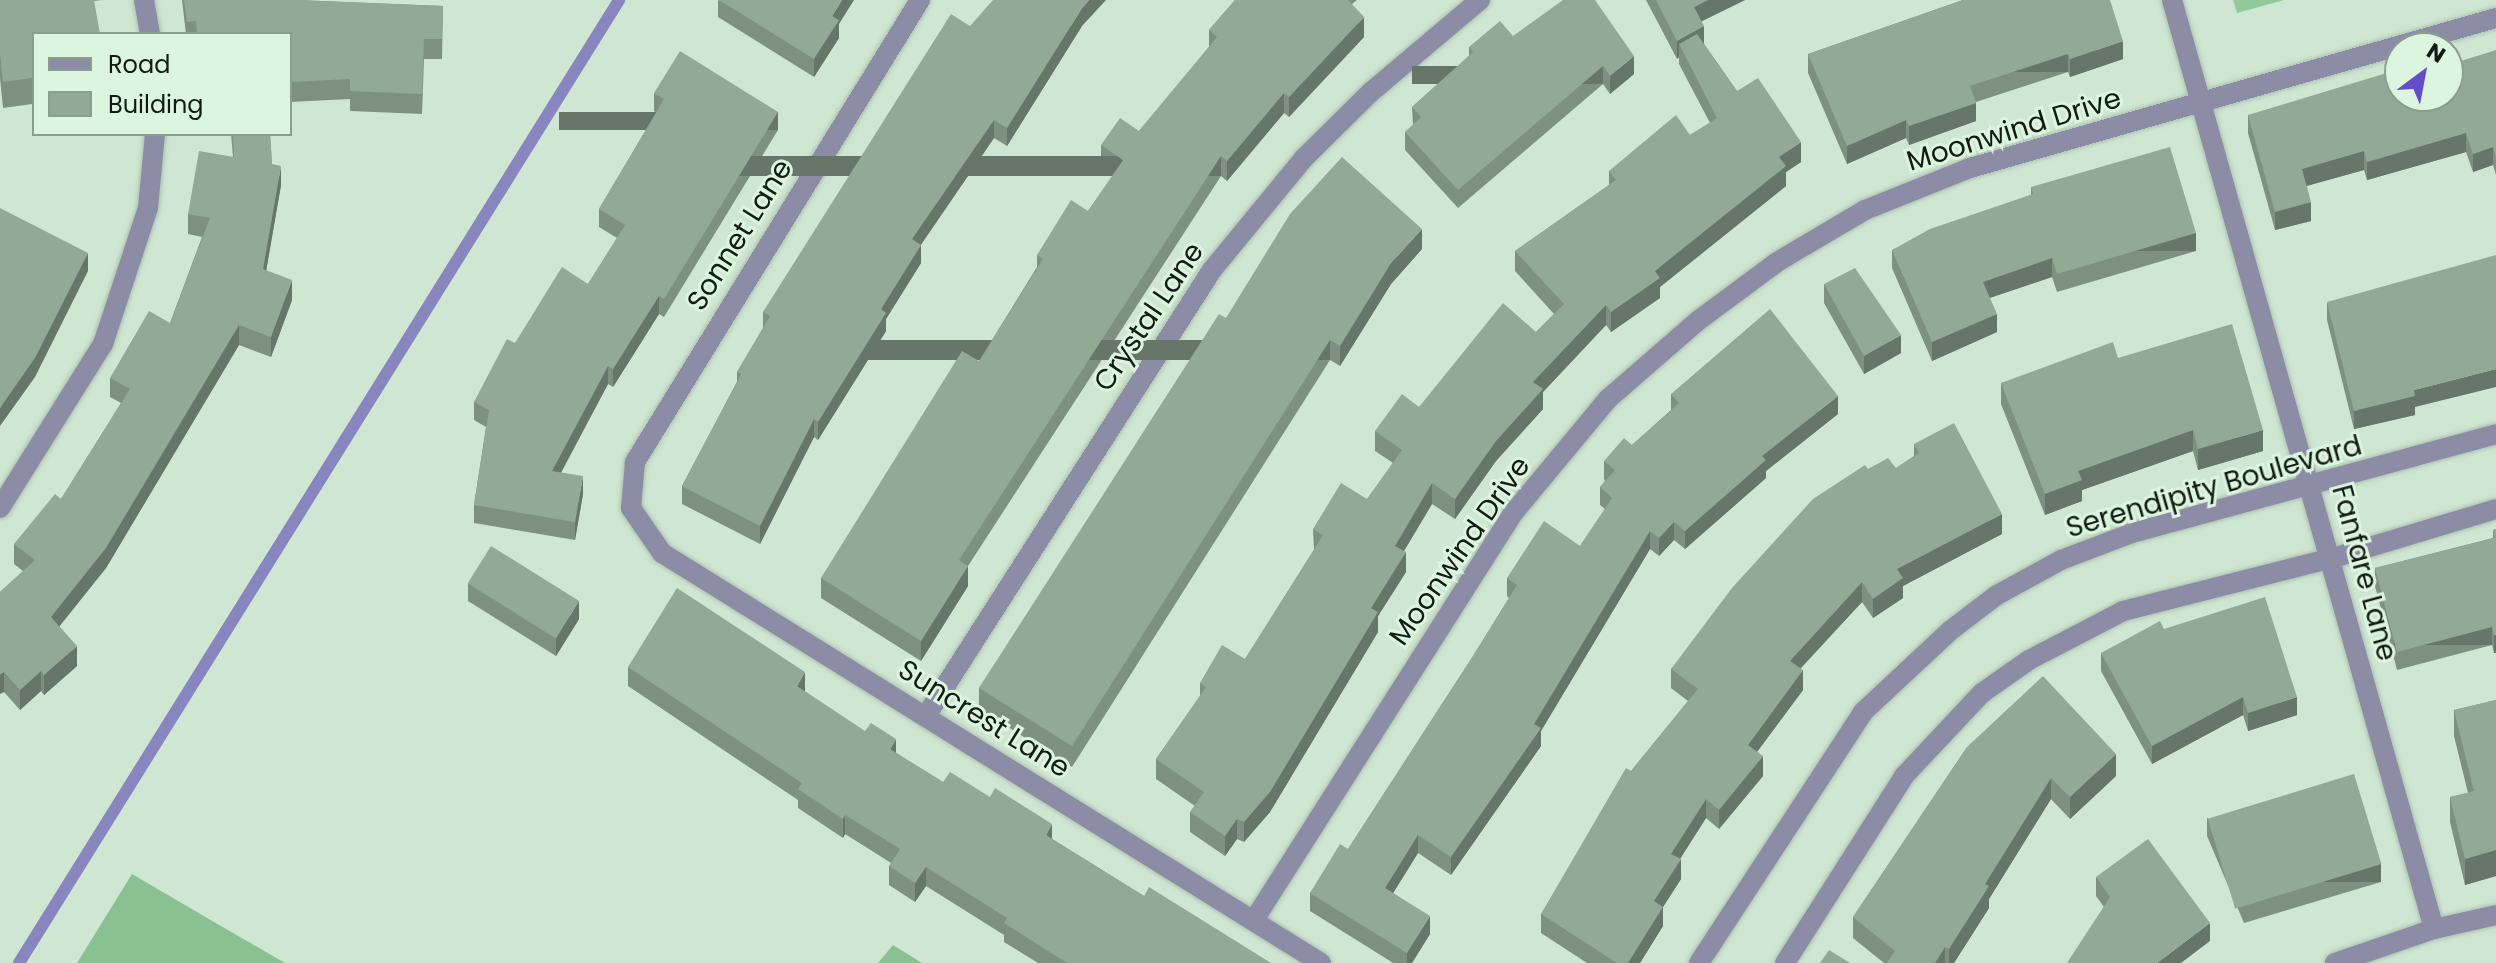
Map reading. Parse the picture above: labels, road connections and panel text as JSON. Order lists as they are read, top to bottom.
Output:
{
  "streets": {
    "street": [
      "Moonwind Drive",
      "Sonnet Lane",
      "Crystal Lane",
      "Serendipity Boulevard",
      "Fanfare Lane",
      "Suncrest Lane"
    ]
  },
  "crossings": [
    ["Moonwind Drive", "Fanfare Lane"],
    ["Moonwind Drive", "Suncrest Lane"],
    ["Sonnet Lane", "Suncrest Lane"],
    ["Crystal Lane", "Suncrest Lane"],
    ["Serendipity Boulevard", "Fanfare Lane"]
  ],
  "legend": ["Road", "Building"],
  "north": "top right"
}
